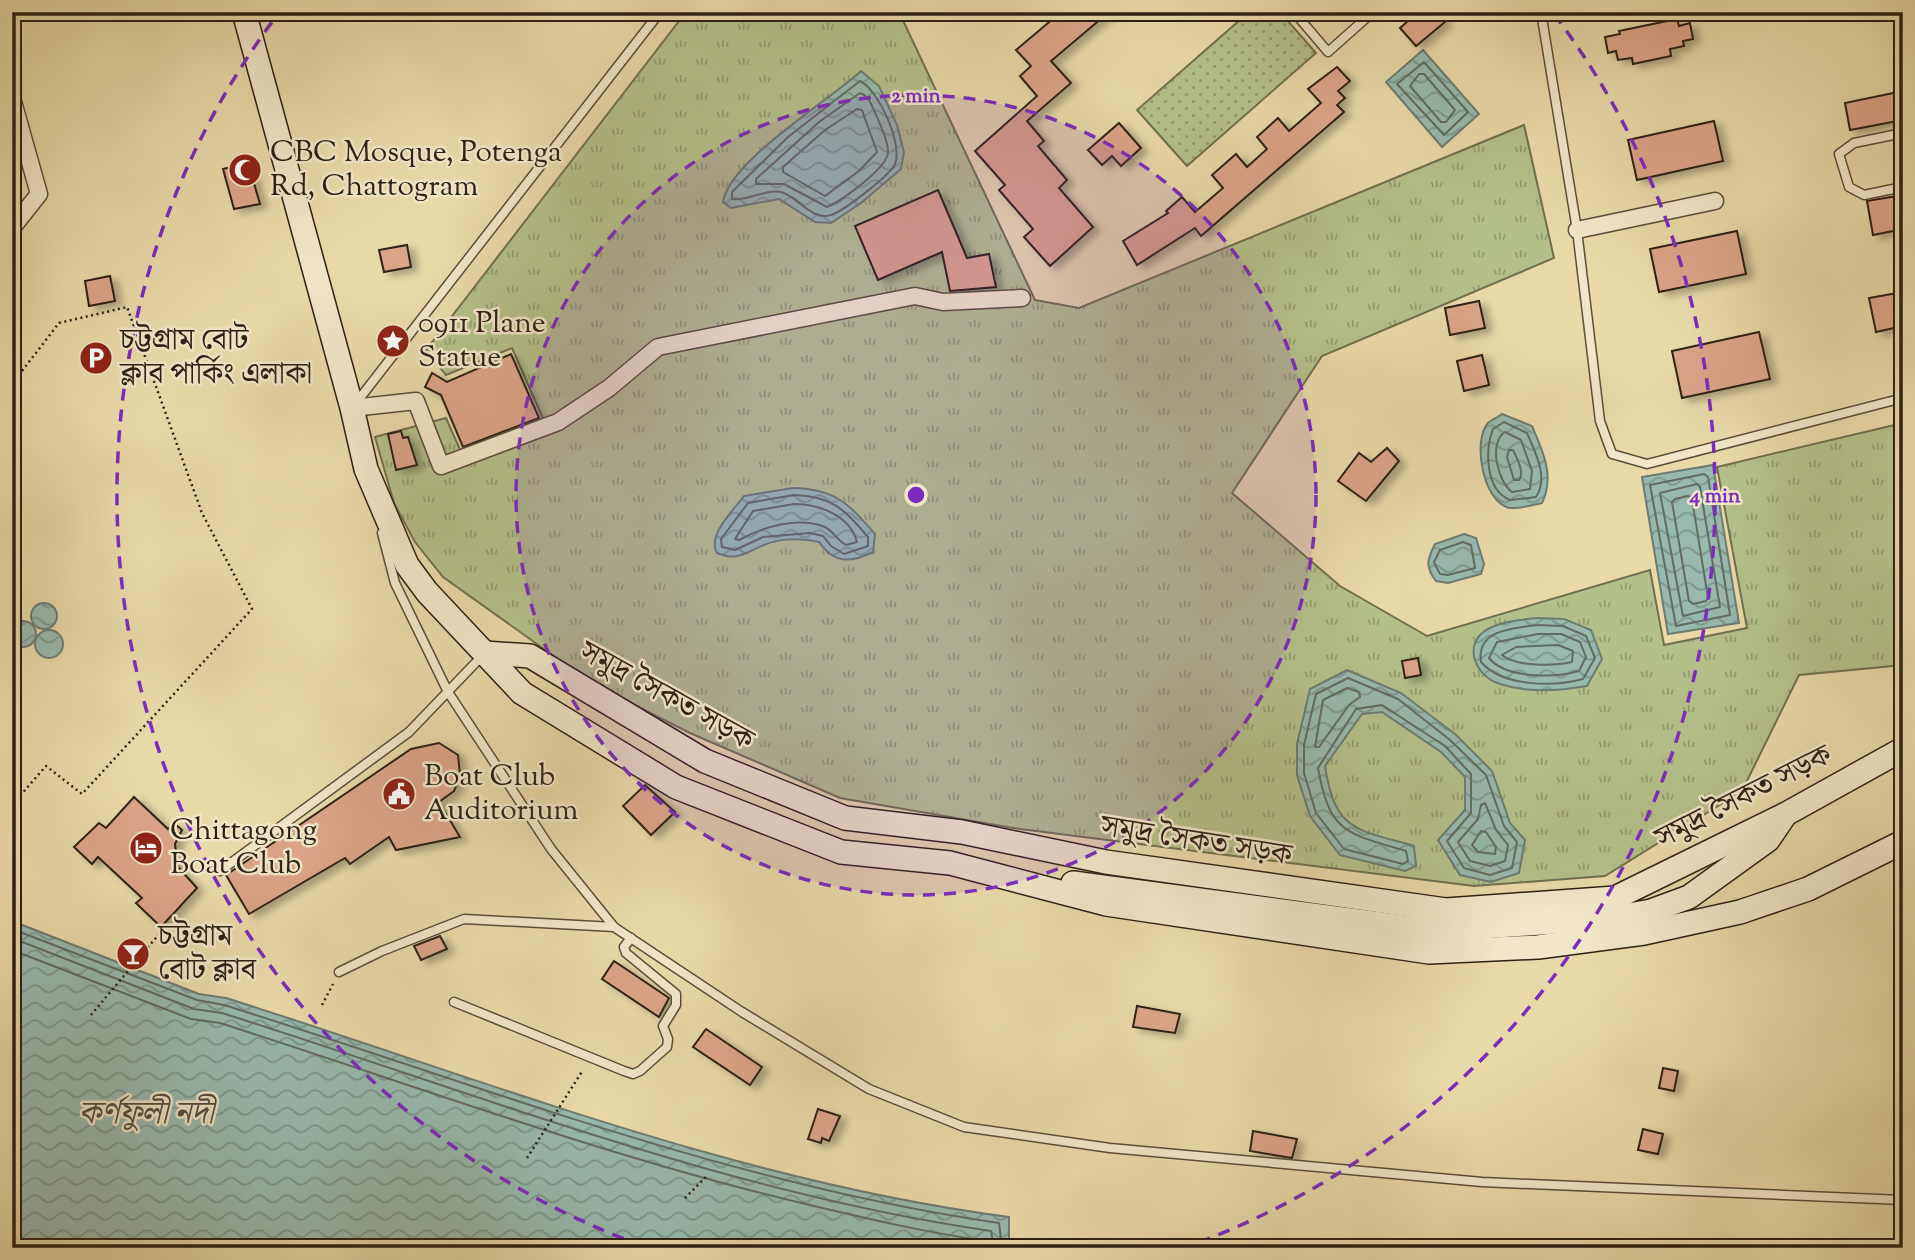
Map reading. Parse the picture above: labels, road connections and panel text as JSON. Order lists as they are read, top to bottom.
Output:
{
  "streets": {
    "main road": ["সমুদ্র সৈকত সড়ক"]
  },
  "water": ["কর্ণফুলী নদী"],
  "places": {
    "mosque": ["CBC Mosque, Potenga Rd, Chattogram"],
    "place": ["0911 Plane Statue"],
    "parking": ["চট্টগ্রাম বোট ক্লাব পার্কিং এলাকা"],
    "public building": ["Boat Club Auditorium"],
    "hotel": ["Chittagong Boat Club"],
    "bar": ["চট্টগ্রাম বোট ক্লাব"]
  },
  "rings": ["2 min", "4 min"]
}
